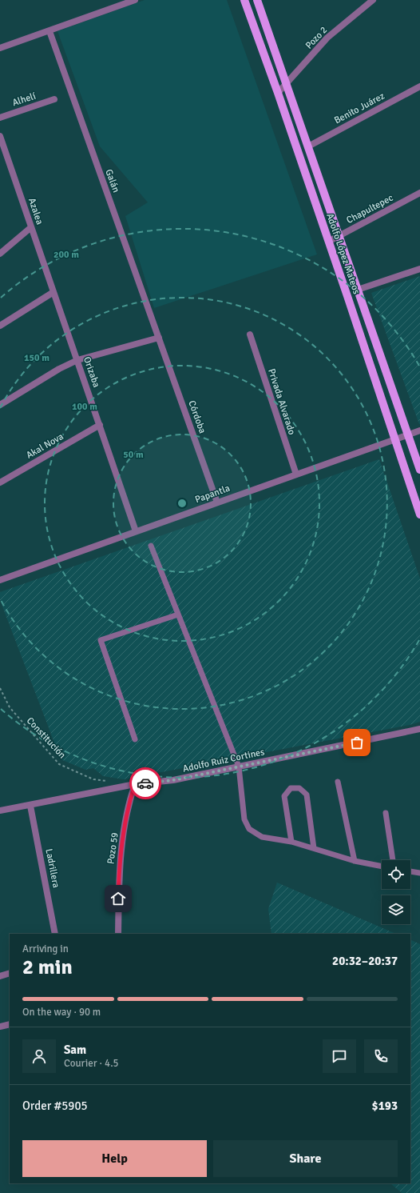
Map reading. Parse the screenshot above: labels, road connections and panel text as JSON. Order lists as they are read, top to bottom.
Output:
{
  "streets": {
    "main road": ["Adolfo López Mateos"],
    "street": [
      "Pozo 2",
      "Alhelí",
      "Benito Juárez",
      "Galán",
      "Chapultepec",
      "Azalea",
      "Orizaba",
      "Privada Alvarado",
      "Córdoba",
      "Akal Nova",
      "Papantla",
      "Adolfo Ruiz Cortines",
      "Pozo 59",
      "Ladrillera"
    ],
    "path": ["Constitución"]
  },
  "crossings": [
    ["Pozo 2", "Adolfo López Mateos"],
    ["Benito Juárez", "Adolfo López Mateos"],
    ["Galán", "Córdoba"],
    ["Chapultepec", "Adolfo López Mateos"],
    ["Azalea", "Orizaba"],
    ["Adolfo López Mateos", "Papantla"],
    ["Orizaba", "Akal Nova"],
    ["Orizaba", "Papantla"],
    ["Privada Alvarado", "Papantla"],
    ["Córdoba", "Papantla"],
    ["Adolfo Ruiz Cortines", "Pozo 59"],
    ["Adolfo Ruiz Cortines", "Ladrillera"]
  ],
  "page": {
    "heading": ["2 min", "Arriving in", "20:32–20:37"],
    "panel": [
      "Sam",
      "Courier · 4.5",
      "Order #5905",
      "$193"
    ],
    "bar": "On the way · 90 m",
    "buttons": ["Help", "Share"]
  },
  "rings": [
    "200 m",
    "150 m",
    "100 m",
    "50 m"
  ]
}
